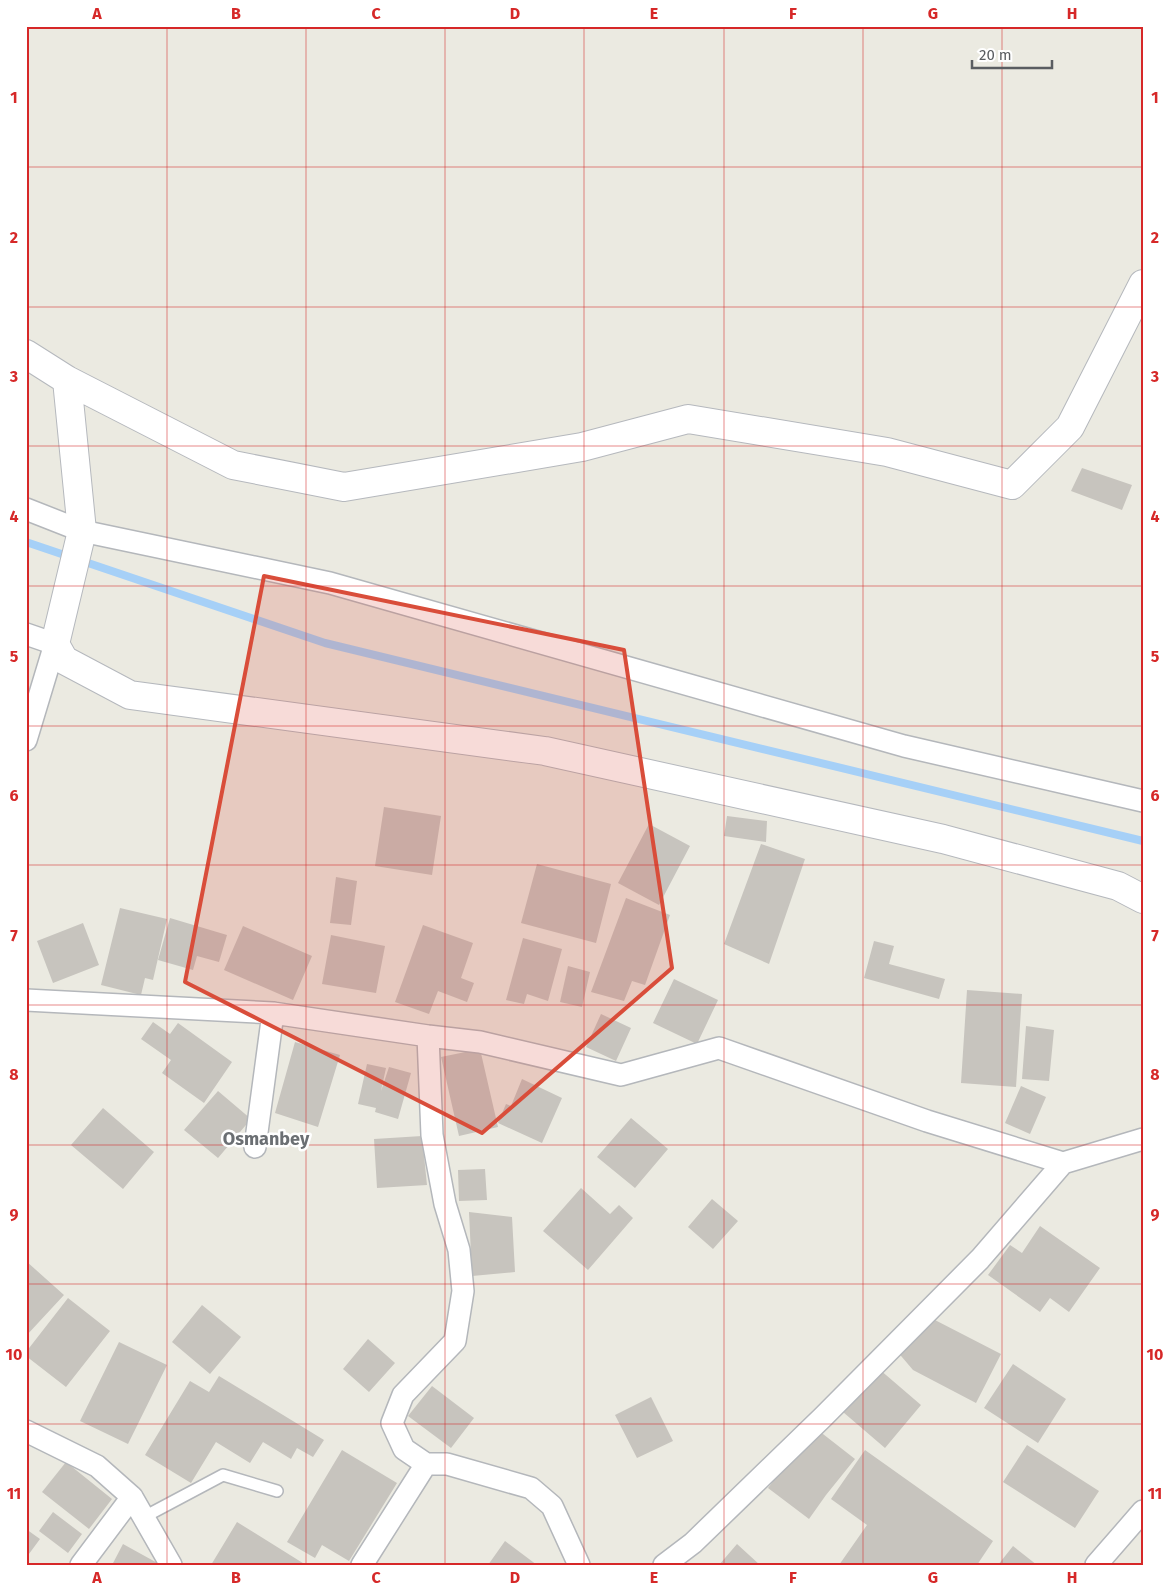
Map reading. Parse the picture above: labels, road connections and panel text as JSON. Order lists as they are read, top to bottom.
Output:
{
  "districts": ["Osmanbey"],
  "scale_bar": "20 m",
  "grid": {
    "columns": [
      "A",
      "B",
      "C",
      "D",
      "E",
      "F",
      "G",
      "H"
    ],
    "rows": [
      "1",
      "2",
      "3",
      "4",
      "5",
      "6",
      "7",
      "8",
      "9",
      "10",
      "11"
    ]
  }
}
